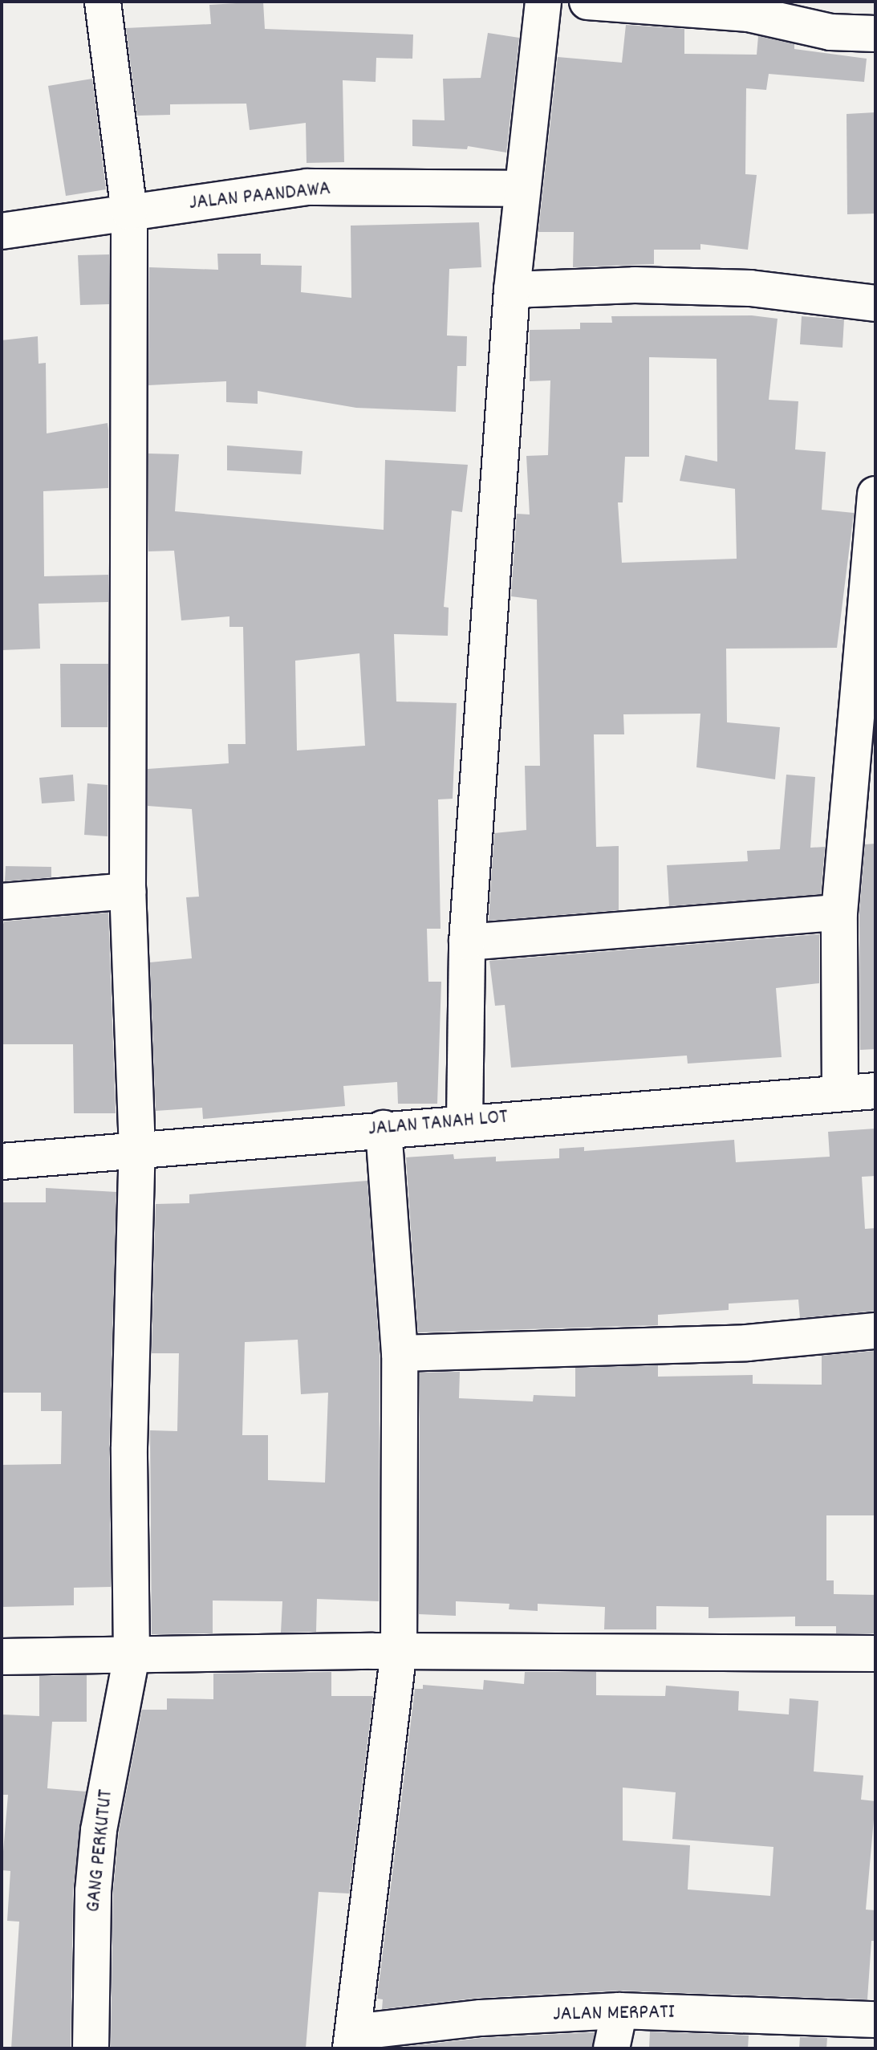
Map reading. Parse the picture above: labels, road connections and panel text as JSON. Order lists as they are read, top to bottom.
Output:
{
  "streets": {
    "street": [
      "JALAN PAANDAWA",
      "JALAN TANAH LOT",
      "GANG PERKUTUT",
      "JALAN MERPATI"
    ]
  },
  "crossings": [
    ["JALAN PAANDAWA", "GANG PERKUTUT"],
    ["JALAN TANAH LOT", "GANG PERKUTUT"]
  ]
}
